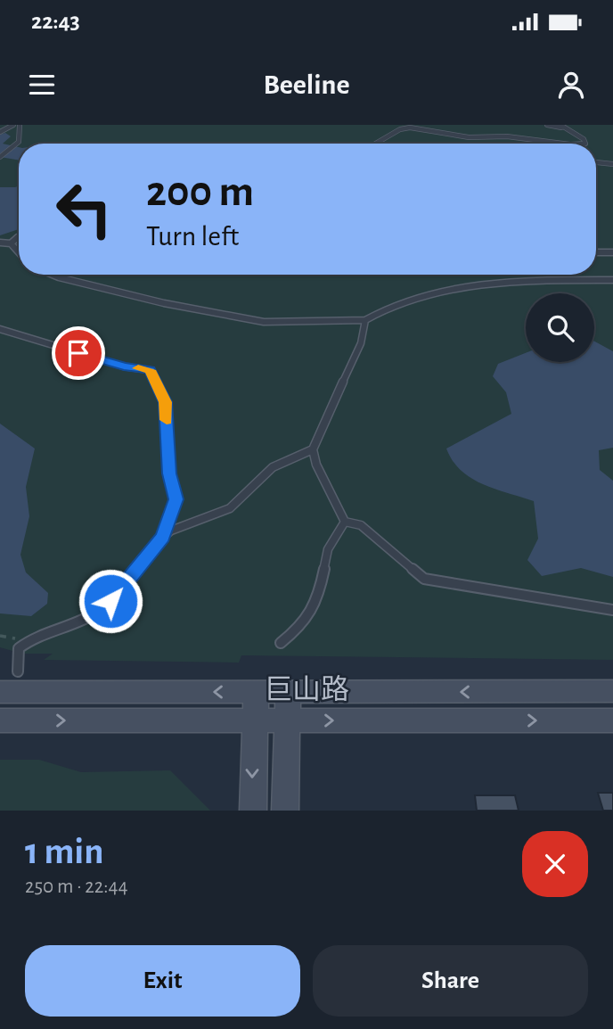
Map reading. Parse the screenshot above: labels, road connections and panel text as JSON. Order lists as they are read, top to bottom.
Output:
{
  "streets": {
    "main road": ["巨山路"]
  },
  "page": {
    "status": "22:43",
    "header": "Beeline",
    "turn": ["200 m", "Turn left"],
    "heading": ["1 min", "250 m · 22:44"],
    "buttons": ["Exit", "Share"]
  }
}
